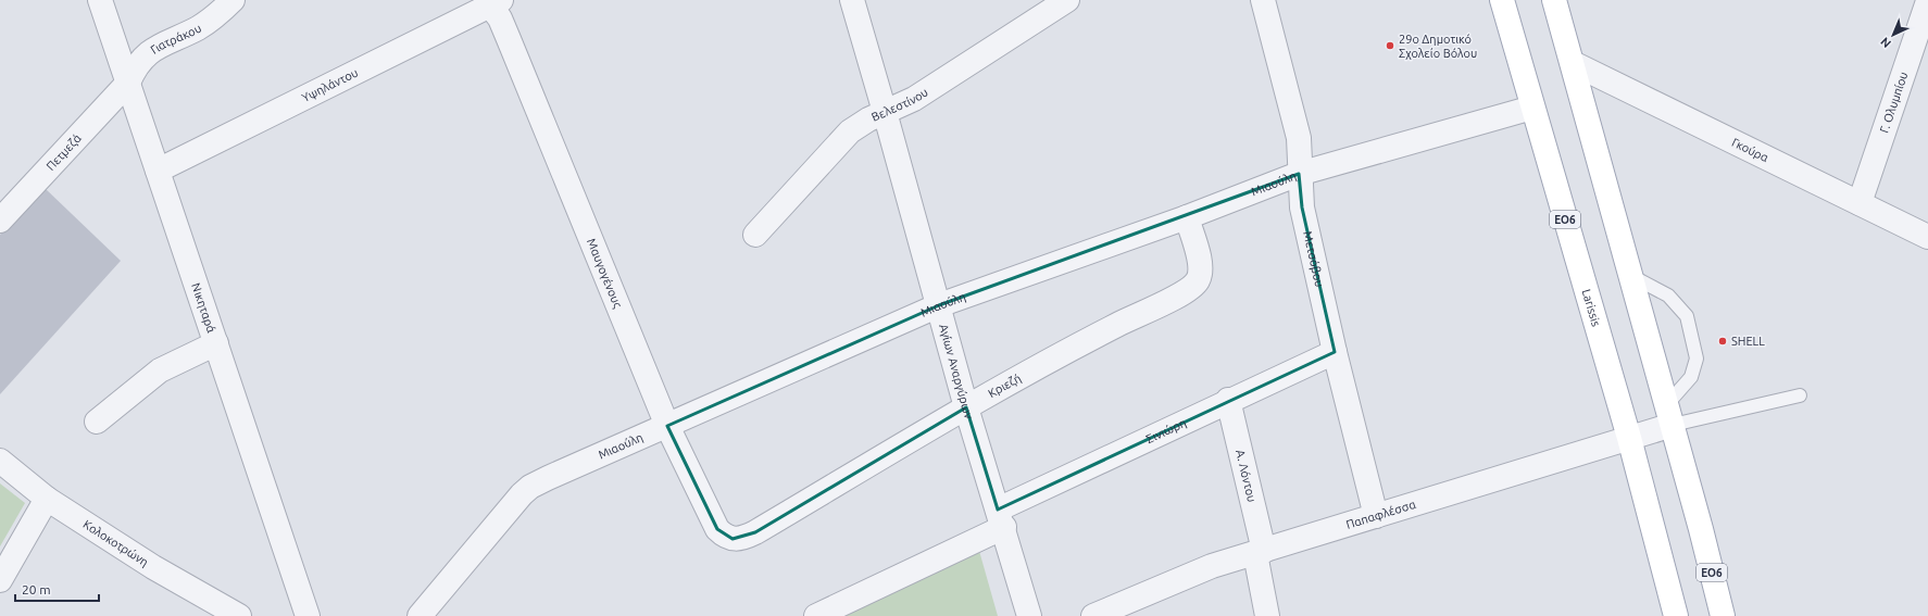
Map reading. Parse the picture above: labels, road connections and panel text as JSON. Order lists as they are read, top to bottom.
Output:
{
  "streets": {
    "main road": ["ΕΟ6", "Larissis"],
    "street": [
      "Γιατράκου",
      "Υψηλάντου",
      "Γ. Ολυμπίου",
      "Βελεστίνου",
      "Γκούρα",
      "Πετμεζά",
      "Μιαούλη",
      "Μετσόβου",
      "Μαυγογένους",
      "Νικηταρά",
      "Αγίων Αναργύρων",
      "Κριεζή",
      "Σινιώρη",
      "Α. Λόντου",
      "Παπαφλέσσα",
      "Κολοκοτρώνη"
    ]
  },
  "crossings": [
    ["Γιατράκου", "Πετμεζά"],
    ["Γιατράκου", "Νικηταρά"],
    ["Υψηλάντου", "Μαυγογένους"],
    ["Υψηλάντου", "Νικηταρά"],
    ["Γ. Ολυμπίου", "Γκούρα"],
    ["Βελεστίνου", "Αγίων Αναργύρων"],
    ["Γκούρα", "ΕΟ6"],
    ["Πετμεζά", "Νικηταρά"],
    ["Μιαούλη", "Μετσόβου"],
    ["Μιαούλη", "Μαυγογένους"],
    ["Μιαούλη", "Larissis"],
    ["Μιαούλη", "Αγίων Αναργύρων"],
    ["Μιαούλη", "Κριεζή"],
    ["ΕΟ6", "Παπαφλέσσα"],
    ["Μετσόβου", "Σινιώρη"],
    ["Μετσόβου", "Παπαφλέσσα"],
    ["Μαυγογένους", "Κριεζή"],
    ["Larissis", "Παπαφλέσσα"],
    ["Αγίων Αναργύρων", "Κριεζή"],
    ["Αγίων Αναργύρων", "Σινιώρη"],
    ["Σινιώρη", "Α. Λόντου"],
    ["Α. Λόντου", "Παπαφλέσσα"]
  ],
  "places": ["29ο Δημοτικό Σχολείο Βόλου", "SHELL"],
  "scale_bar": "20 m",
  "north": "bottom left"
}
